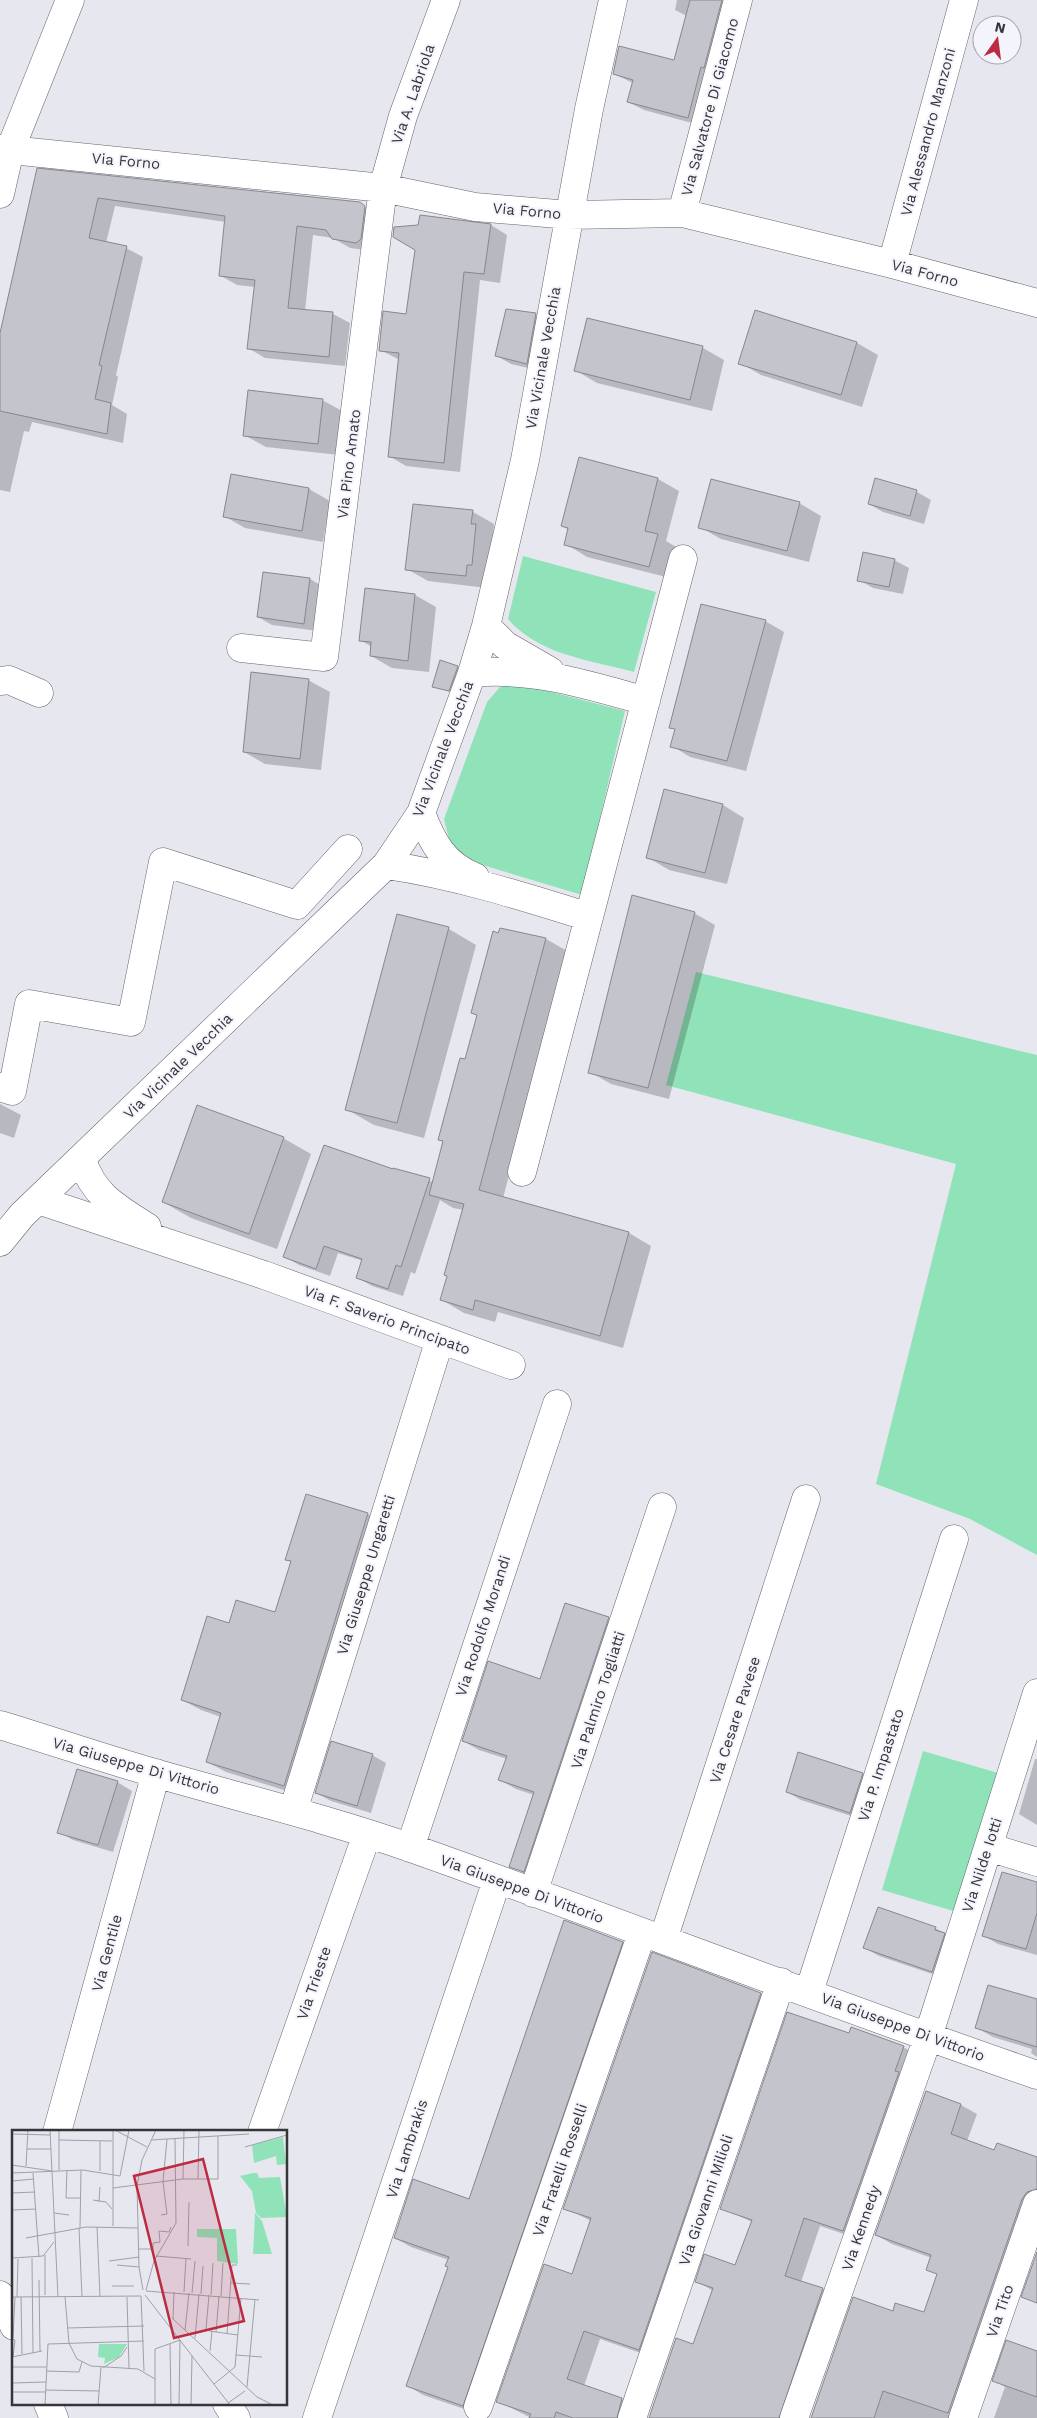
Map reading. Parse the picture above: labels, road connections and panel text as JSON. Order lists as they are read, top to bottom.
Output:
{
  "streets": {
    "street": [
      "Via A. Labriola",
      "Via Salvatore Di Giacomo",
      "Via Alessandro Manzoni",
      "Via Forno",
      "Via Vicinale Vecchia",
      "Via Pino Amato",
      "Via F. Saverio Principato",
      "Via Giuseppe Ungaretti",
      "Via Rodolfo Morandi",
      "Via Palmiro Togliatti",
      "Via Cesare Pavese",
      "Via P. Impastato",
      "Via Giuseppe Di Vittorio",
      "Via Nilde Iotti",
      "Via Gentile",
      "Via Trieste",
      "Via Lambrakis",
      "Via Fratelli Rosselli",
      "Via Giovanni Milioli",
      "Via Kennedy",
      "Via Tito"
    ]
  },
  "crossings": [
    ["Via A. Labriola", "Via Forno"],
    ["Via A. Labriola", "Via Pino Amato"],
    ["Via Salvatore Di Giacomo", "Via Forno"],
    ["Via Alessandro Manzoni", "Via Forno"],
    ["Via Forno", "Via Vicinale Vecchia"],
    ["Via Forno", "Via Pino Amato"],
    ["Via F. Saverio Principato", "Via Giuseppe Ungaretti"],
    ["Via Giuseppe Ungaretti", "Via Giuseppe Di Vittorio"],
    ["Via Rodolfo Morandi", "Via Giuseppe Di Vittorio"],
    ["Via Palmiro Togliatti", "Via Giuseppe Di Vittorio"],
    ["Via Cesare Pavese", "Via Giuseppe Di Vittorio"],
    ["Via Cesare Pavese", "Via Fratelli Rosselli"],
    ["Via P. Impastato", "Via Giuseppe Di Vittorio"],
    ["Via Giuseppe Di Vittorio", "Via Nilde Iotti"],
    ["Via Giuseppe Di Vittorio", "Via Gentile"],
    ["Via Giuseppe Di Vittorio", "Via Trieste"],
    ["Via Giuseppe Di Vittorio", "Via Lambrakis"],
    ["Via Giuseppe Di Vittorio", "Via Fratelli Rosselli"],
    ["Via Giuseppe Di Vittorio", "Via Giovanni Milioli"],
    ["Via Giuseppe Di Vittorio", "Via Kennedy"],
    ["Via Nilde Iotti", "Via Kennedy"]
  ],
  "north": "top"
}
